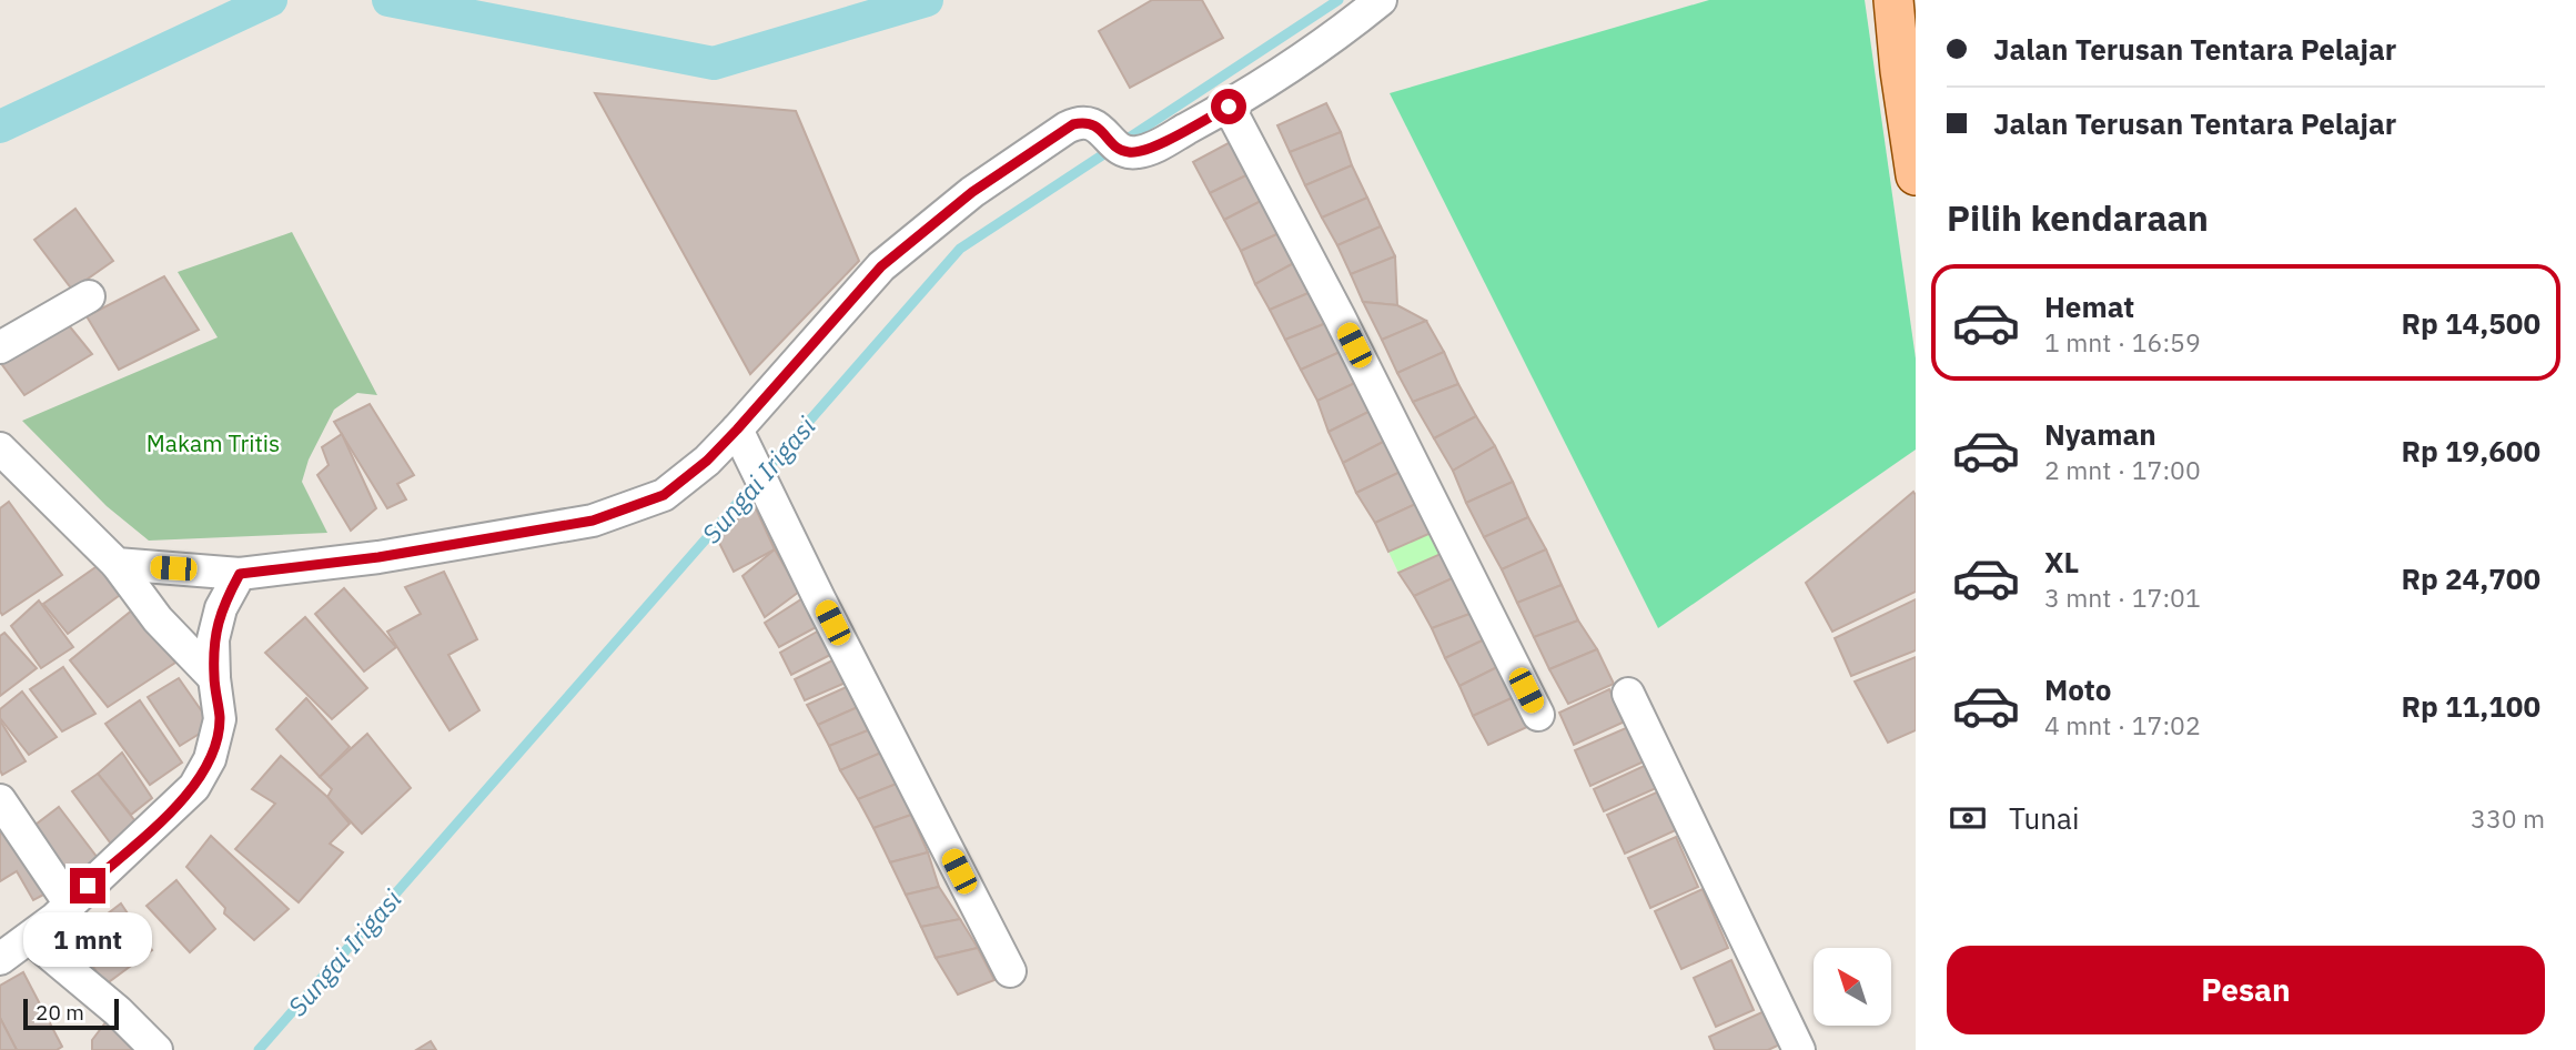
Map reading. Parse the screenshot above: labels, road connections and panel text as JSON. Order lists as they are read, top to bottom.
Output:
{
  "water": ["Sungai Irigasi"],
  "parks": ["Makam Tritis"],
  "scale_bar": "20 m",
  "north": "top left",
  "page": {
    "banner": ["Jalan Terusan Tentara Pelajar", "Jalan Terusan Tentara Pelajar"],
    "heading": "Pilih kendaraan",
    "list": [
      {
        "name": "Hemat",
        "note": "1 mnt · 16:59",
        "value": "Rp 14,500"
      },
      {
        "name": "Nyaman",
        "note": "2 mnt · 17:00",
        "value": "Rp 19,600"
      },
      {
        "name": "XL",
        "note": "3 mnt · 17:01",
        "value": "Rp 24,700"
      },
      {
        "name": "Moto",
        "note": "4 mnt · 17:02",
        "value": "Rp 11,100"
      }
    ],
    "pay": ["Tunai", "330 m"],
    "bubble": "1 mnt",
    "buttons": "Pesan",
    "scale": "20 m"
  }
}
